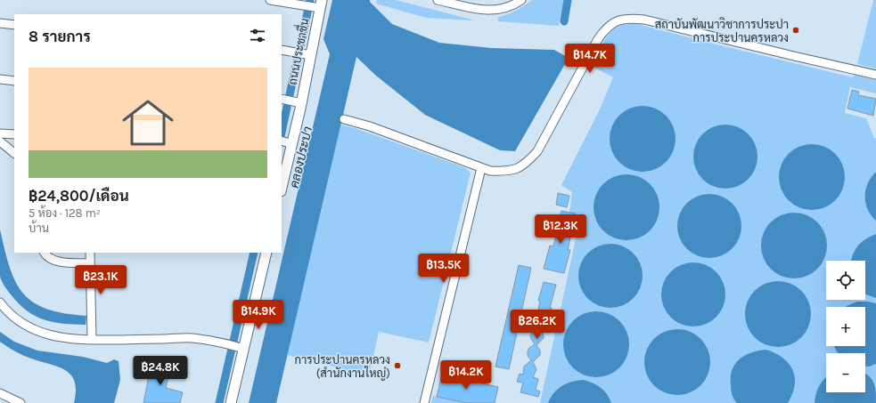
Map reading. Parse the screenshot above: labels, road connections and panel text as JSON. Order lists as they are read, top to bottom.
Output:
{
  "streets": {
    "main road": ["ถนนประชาชื่น"]
  },
  "water": ["คลองประปา"],
  "places": ["สถาบันพัฒนาวิชาการประปา การประปานครหลวง", "การประปานครหลวง (สำนักงานใหญ่)"],
  "page": {
    "heading": "8 รายการ",
    "price": [
      "฿14.7K",
      "฿12.3K",
      "฿13.5K",
      "฿23.1K",
      "฿14.9K",
      "฿26.2K",
      "฿24.8K",
      "฿14.2K"
    ],
    "list": [
      {
        "name": "฿24,800/เดือน",
        "note": "5 ห้อง · 128 m² · บ้าน"
      }
    ],
    "map_buttons": ["+", "−"]
  }
}
